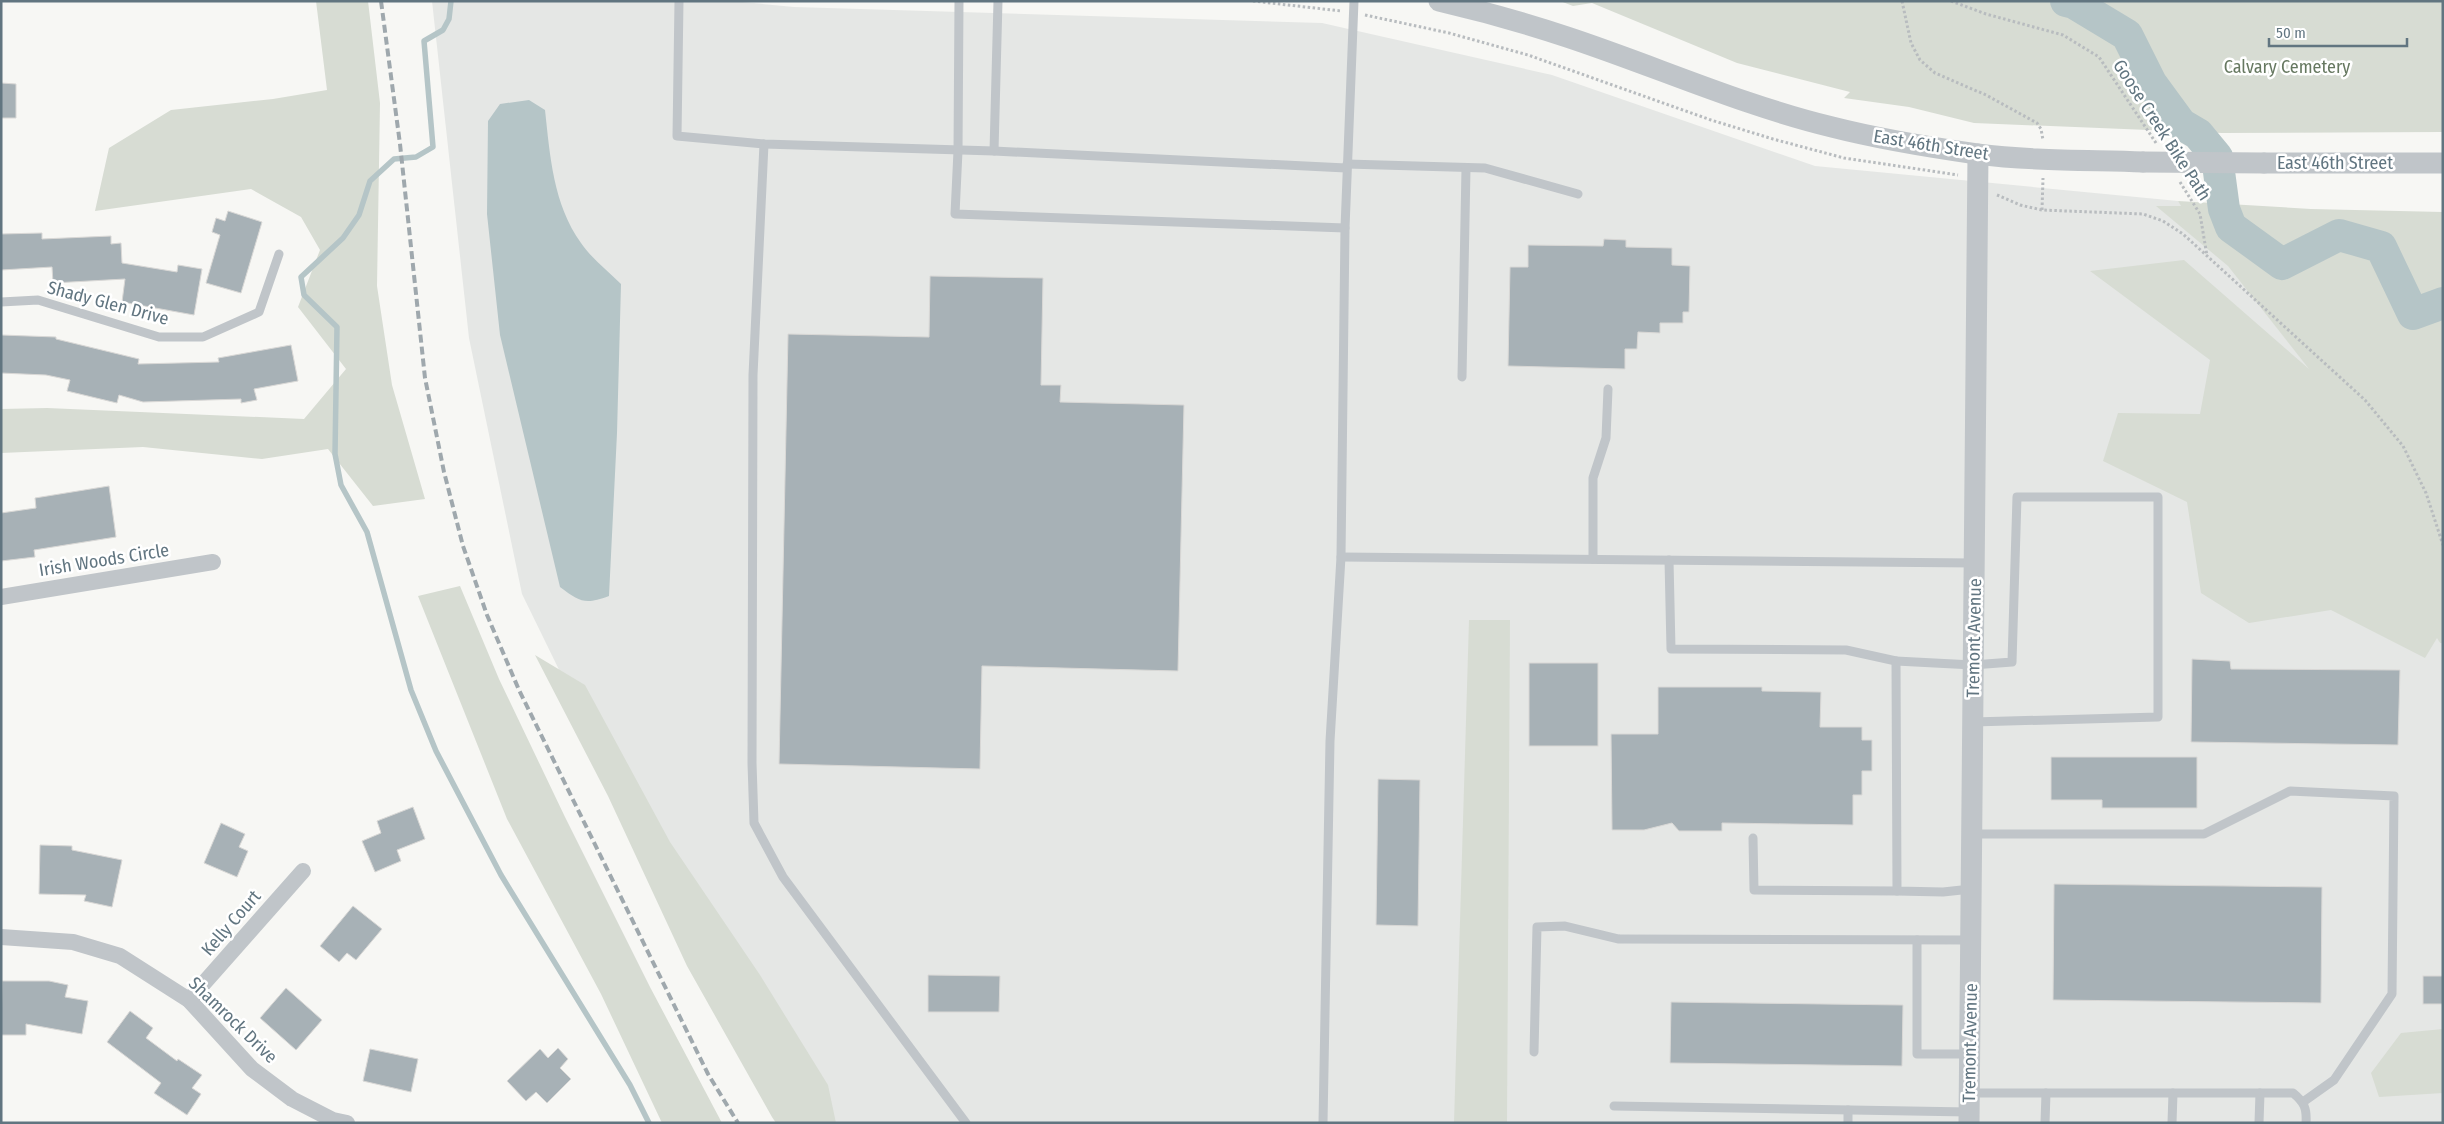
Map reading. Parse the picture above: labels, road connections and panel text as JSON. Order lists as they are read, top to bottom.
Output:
{
  "streets": {
    "street": [
      "East 46th Street",
      "Irish Woods Circle",
      "Tremont Avenue",
      "Kelly Court",
      "Shamrock Drive"
    ],
    "lane": ["Shady Glen Drive"],
    "path": ["Goose Creek Bike Path"]
  },
  "crossings": [
    ["Goose Creek Bike Path", "East 46th Street"],
    ["East 46th Street", "Tremont Avenue"],
    ["Kelly Court", "Shamrock Drive"]
  ],
  "parks": ["Calvary Cemetery"],
  "scale_bar": "50 m"
}
